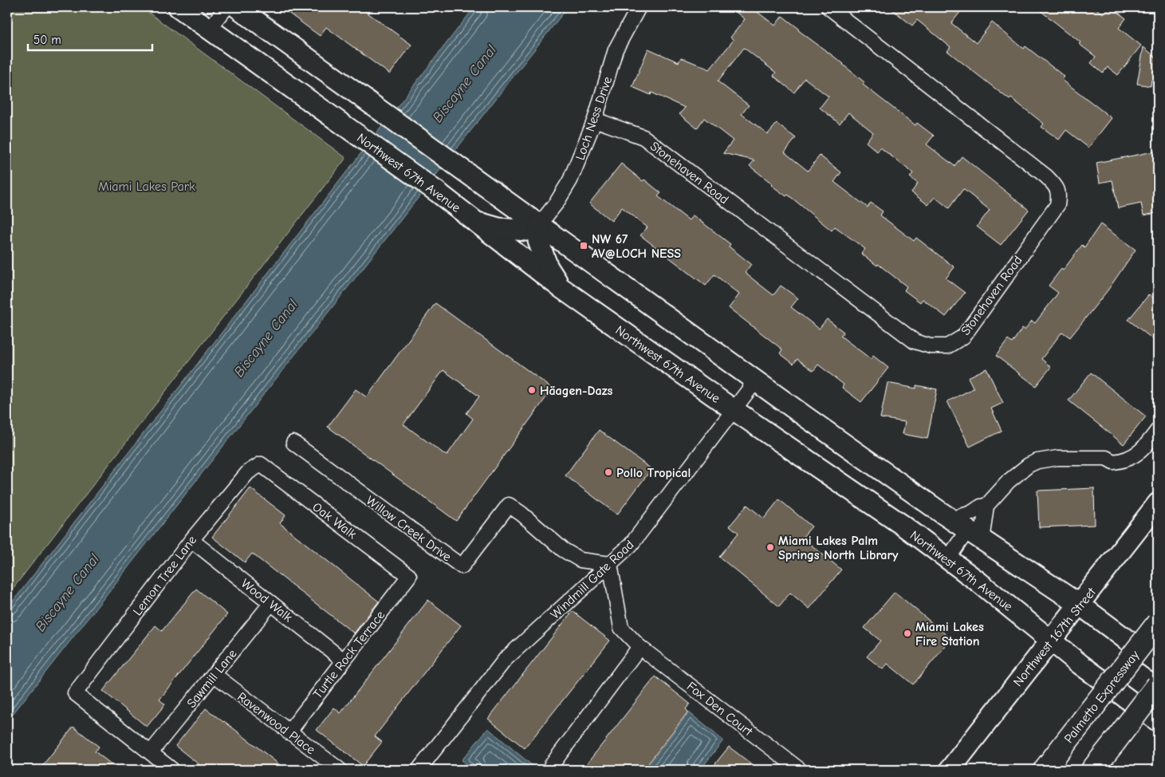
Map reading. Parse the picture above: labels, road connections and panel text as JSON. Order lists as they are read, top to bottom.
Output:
{
  "streets": {
    "highway": ["Palmetto Expressway"],
    "main road": ["Northwest 67th Avenue", "Northwest 167th Street"],
    "street": [
      "Loch Ness Drive",
      "Stonehaven Road",
      "Oak Walk",
      "Willow Creek Drive",
      "Lemon Tree Lane",
      "Windmill Gate Road",
      "Wood Walk",
      "Turtle Rock Terrace",
      "Sawmill Lane",
      "Fox Den Court",
      "Ravenwood Place"
    ]
  },
  "crossings": [
    ["Loch Ness Drive", "Stonehaven Road"],
    ["Northwest 67th Avenue", "Windmill Gate Road"],
    ["Northwest 67th Avenue", "Northwest 167th Street"],
    ["Oak Walk", "Lemon Tree Lane"],
    ["Oak Walk", "Turtle Rock Terrace"],
    ["Willow Creek Drive", "Windmill Gate Road"],
    ["Willow Creek Drive", "Fox Den Court"],
    ["Lemon Tree Lane", "Wood Walk"],
    ["Lemon Tree Lane", "Sawmill Lane"],
    ["Windmill Gate Road", "Fox Den Court"],
    ["Wood Walk", "Turtle Rock Terrace"],
    ["Wood Walk", "Sawmill Lane"],
    ["Turtle Rock Terrace", "Ravenwood Place"],
    ["Sawmill Lane", "Ravenwood Place"]
  ],
  "water": ["Biscayne Canal"],
  "parks": ["Miami Lakes Park"],
  "places": {
    "transit": ["NW 67 AV@LOCH NESS"],
    "other": [
      "Häagen-Dazs",
      "Pollo Tropical",
      "Miami Lakes Palm Springs North Library",
      "Miami Lakes Fire Station"
    ]
  },
  "scale_bar": "50 m"
}
